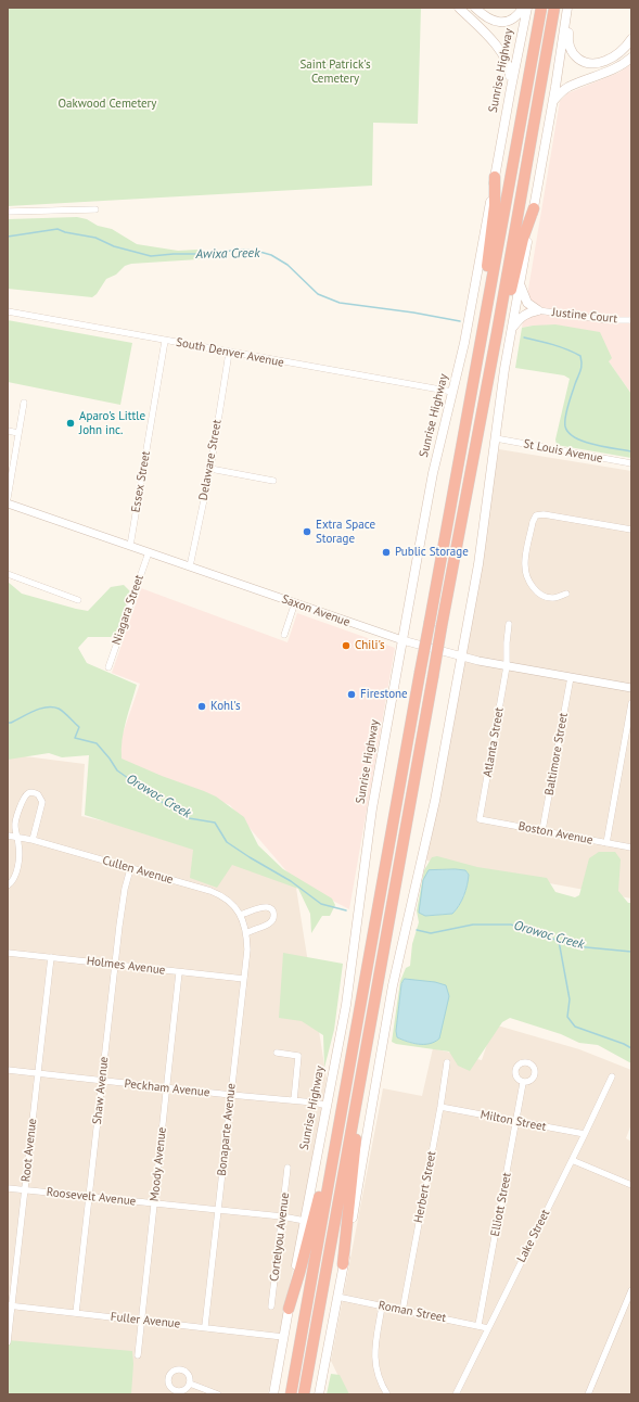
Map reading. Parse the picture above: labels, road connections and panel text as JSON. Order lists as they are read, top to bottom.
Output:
{
  "streets": {
    "main road": ["Sunrise Highway"],
    "street": [
      "Justine Court",
      "South Denver Avenue",
      "St Louis Avenue",
      "Delaware Street",
      "Essex Street",
      "Niagara Street",
      "Saxon Avenue",
      "Atlanta Street",
      "Baltimore Street",
      "Boston Avenue",
      "Cullen Avenue",
      "Holmes Avenue",
      "Peckham Avenue",
      "Shaw Avenue",
      "Milton Street",
      "Bonaparte Avenue",
      "Root Avenue",
      "Moody Avenue",
      "Herbert Street",
      "Roosevelt Avenue",
      "Elliott Street",
      "Lake Street",
      "Cortelyou Avenue",
      "Roman Street",
      "Fuller Avenue"
    ]
  },
  "crossings": [
    ["Sunrise Highway", "South Denver Avenue"],
    ["Sunrise Highway", "Saxon Avenue"],
    ["Sunrise Highway", "Peckham Avenue"],
    ["Sunrise Highway", "Roosevelt Avenue"],
    ["Sunrise Highway", "Fuller Avenue"],
    ["South Denver Avenue", "Delaware Street"],
    ["South Denver Avenue", "Essex Street"],
    ["Delaware Street", "Saxon Avenue"],
    ["Essex Street", "Saxon Avenue"],
    ["Niagara Street", "Saxon Avenue"],
    ["Saxon Avenue", "Atlanta Street"],
    ["Saxon Avenue", "Baltimore Street"],
    ["Atlanta Street", "Boston Avenue"],
    ["Baltimore Street", "Boston Avenue"],
    ["Cullen Avenue", "Shaw Avenue"],
    ["Cullen Avenue", "Bonaparte Avenue"],
    ["Holmes Avenue", "Shaw Avenue"],
    ["Holmes Avenue", "Bonaparte Avenue"],
    ["Holmes Avenue", "Root Avenue"],
    ["Holmes Avenue", "Moody Avenue"],
    ["Peckham Avenue", "Shaw Avenue"],
    ["Peckham Avenue", "Bonaparte Avenue"],
    ["Peckham Avenue", "Root Avenue"],
    ["Peckham Avenue", "Moody Avenue"],
    ["Shaw Avenue", "Roosevelt Avenue"],
    ["Shaw Avenue", "Fuller Avenue"],
    ["Milton Street", "Herbert Street"],
    ["Milton Street", "Elliott Street"],
    ["Milton Street", "Lake Street"],
    ["Bonaparte Avenue", "Roosevelt Avenue"],
    ["Bonaparte Avenue", "Fuller Avenue"],
    ["Root Avenue", "Roosevelt Avenue"],
    ["Root Avenue", "Fuller Avenue"],
    ["Moody Avenue", "Roosevelt Avenue"],
    ["Moody Avenue", "Fuller Avenue"],
    ["Herbert Street", "Roman Street"],
    ["Roosevelt Avenue", "Cortelyou Avenue"],
    ["Elliott Street", "Roman Street"],
    ["Lake Street", "Roman Street"]
  ],
  "water": ["Awixa Creek", "Orowoc Creek"],
  "parks": ["Saint Patrick's Cemetery", "Oakwood Cemetery"],
  "places": [
    "Aparo's Little John inc.",
    "Extra Space Storage",
    "Public Storage",
    "Chili's",
    "Firestone",
    "Kohl's"
  ]
}
